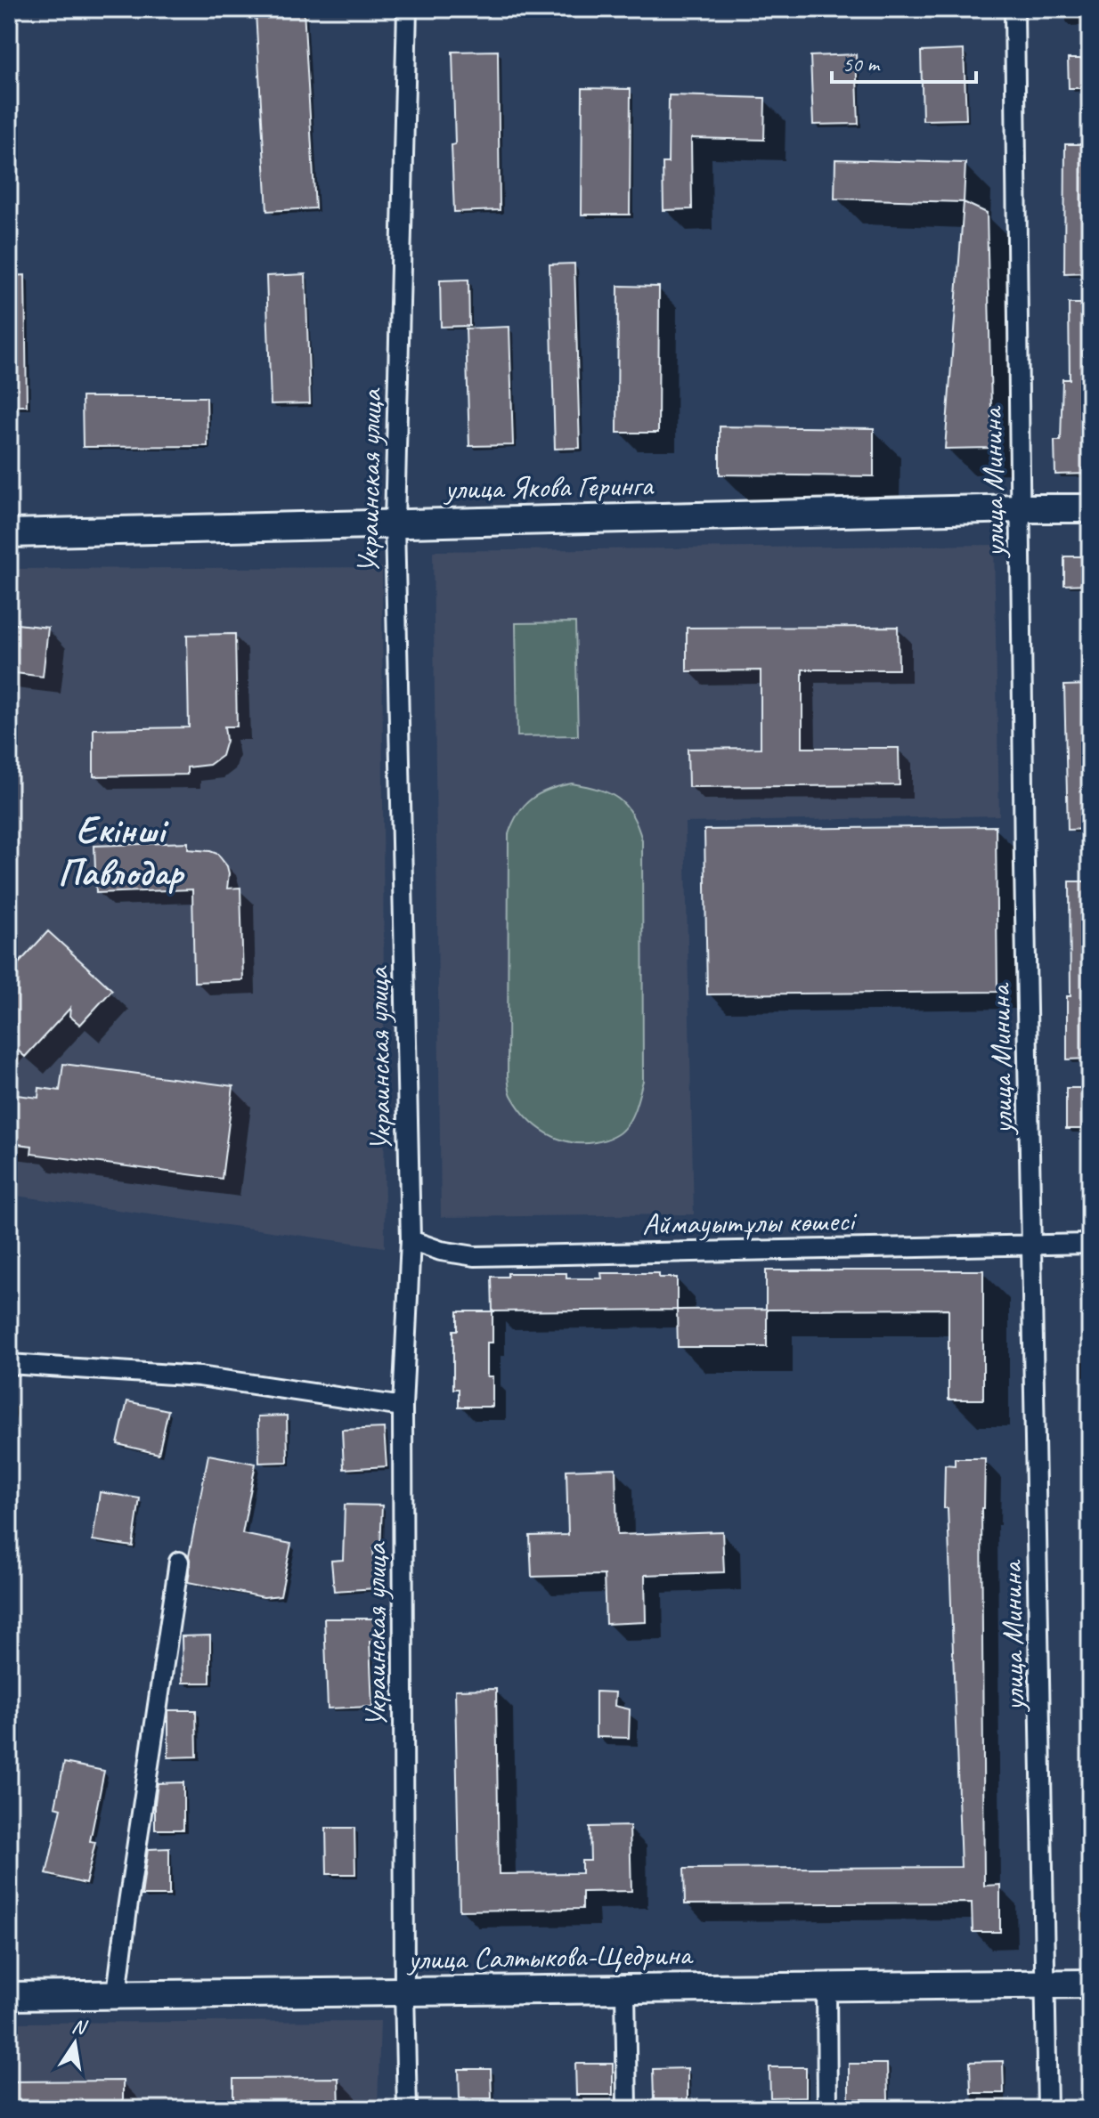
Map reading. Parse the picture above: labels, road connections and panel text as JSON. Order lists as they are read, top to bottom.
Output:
{
  "streets": {
    "street": [
      "Украинская улица",
      "улица Минина",
      "улица Якова Геринга",
      "Аймауытұлы көшесі",
      "улица Салтыкова-Щедрина"
    ]
  },
  "crossings": [
    ["Украинская улица", "улица Якова Геринга"],
    ["Украинская улица", "Аймауытұлы көшесі"],
    ["Украинская улица", "улица Салтыкова-Щедрина"],
    ["улица Минина", "улица Якова Геринга"],
    ["улица Минина", "Аймауытұлы көшесі"],
    ["улица Минина", "улица Салтыкова-Щедрина"]
  ],
  "districts": ["Екінші Павлодар"],
  "scale_bar": "50 m",
  "north": "top"
}
